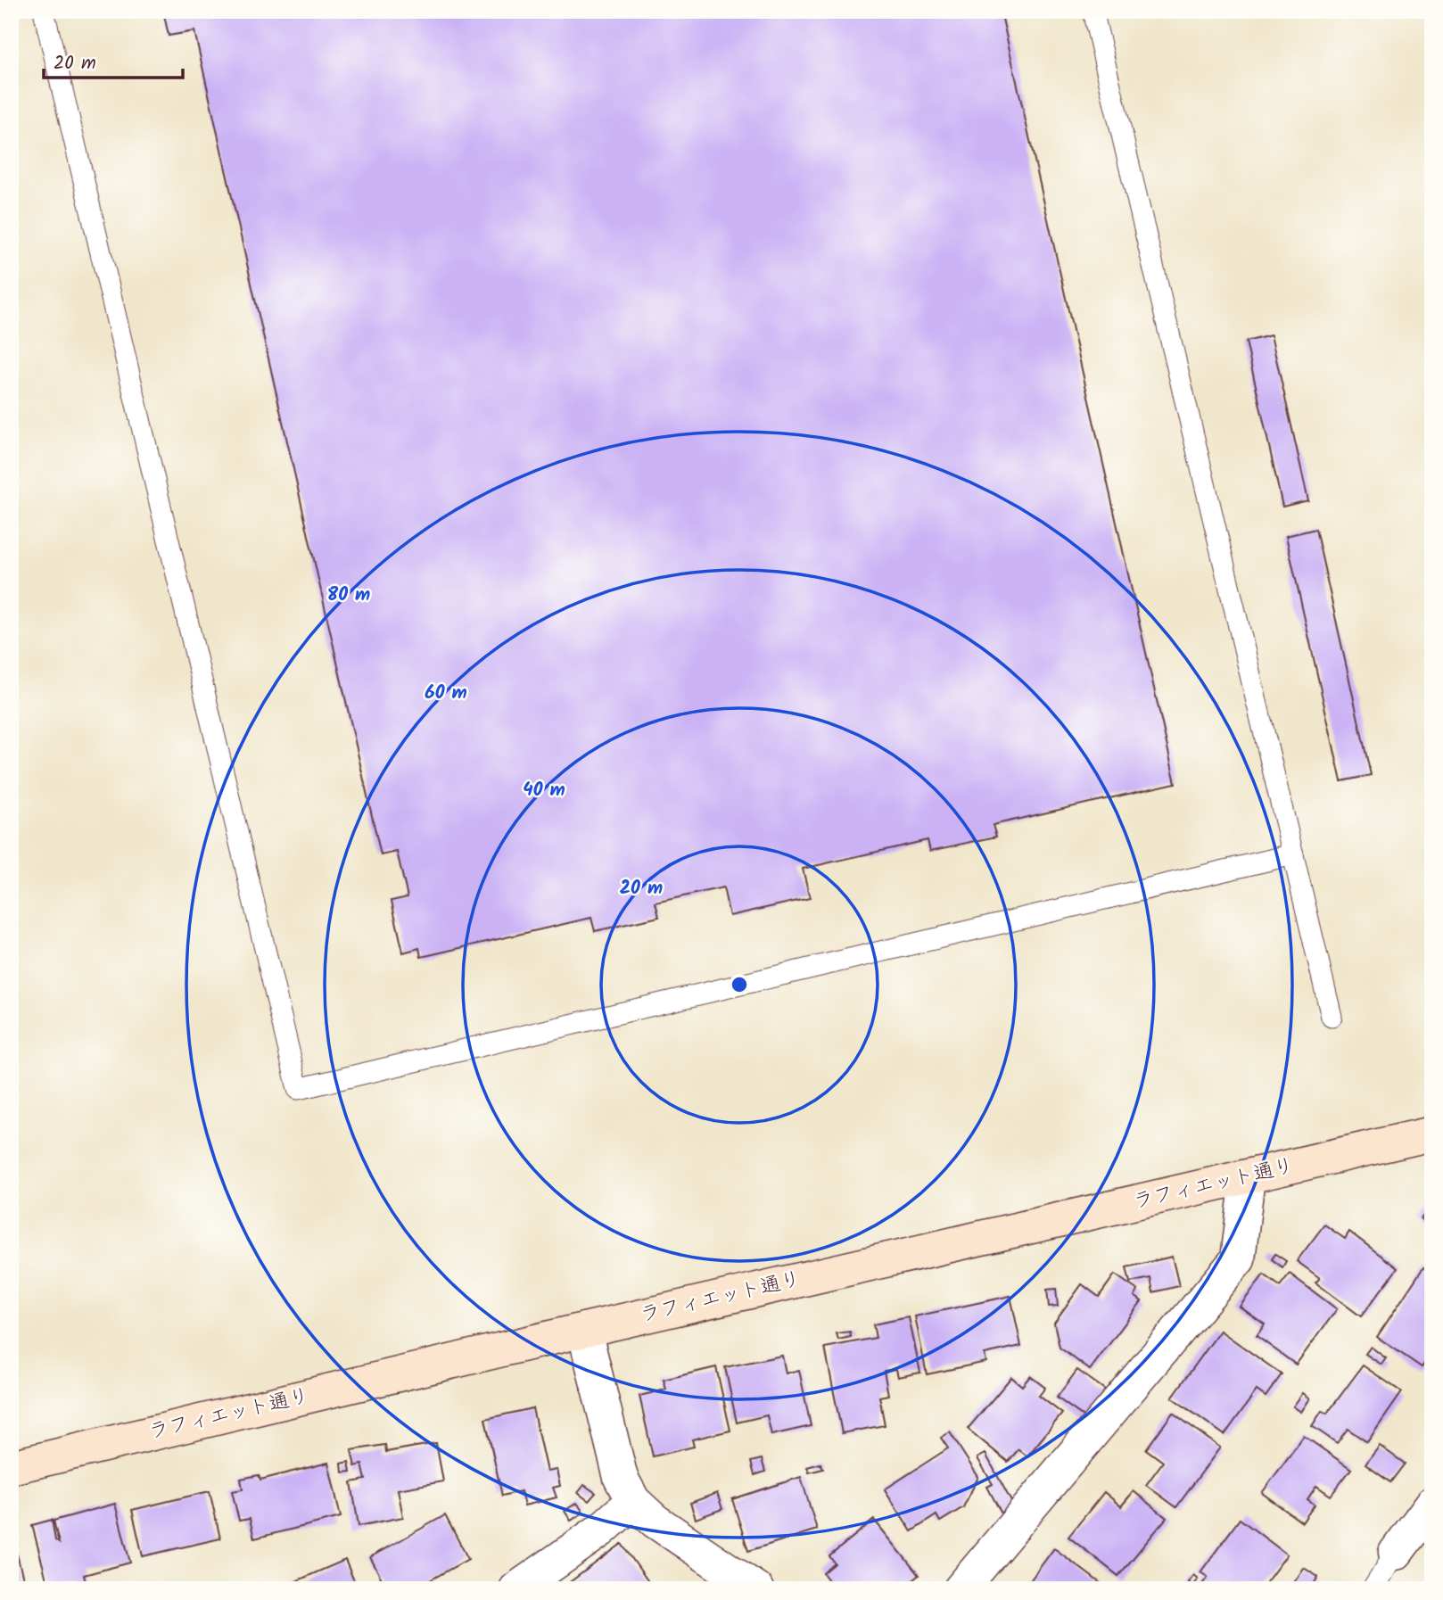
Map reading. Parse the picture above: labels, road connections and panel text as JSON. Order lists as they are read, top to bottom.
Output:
{
  "streets": {
    "street": ["ラフィエット通り"]
  },
  "scale_bar": "20 m",
  "rings": [
    "80 m",
    "60 m",
    "40 m",
    "20 m"
  ]
}
